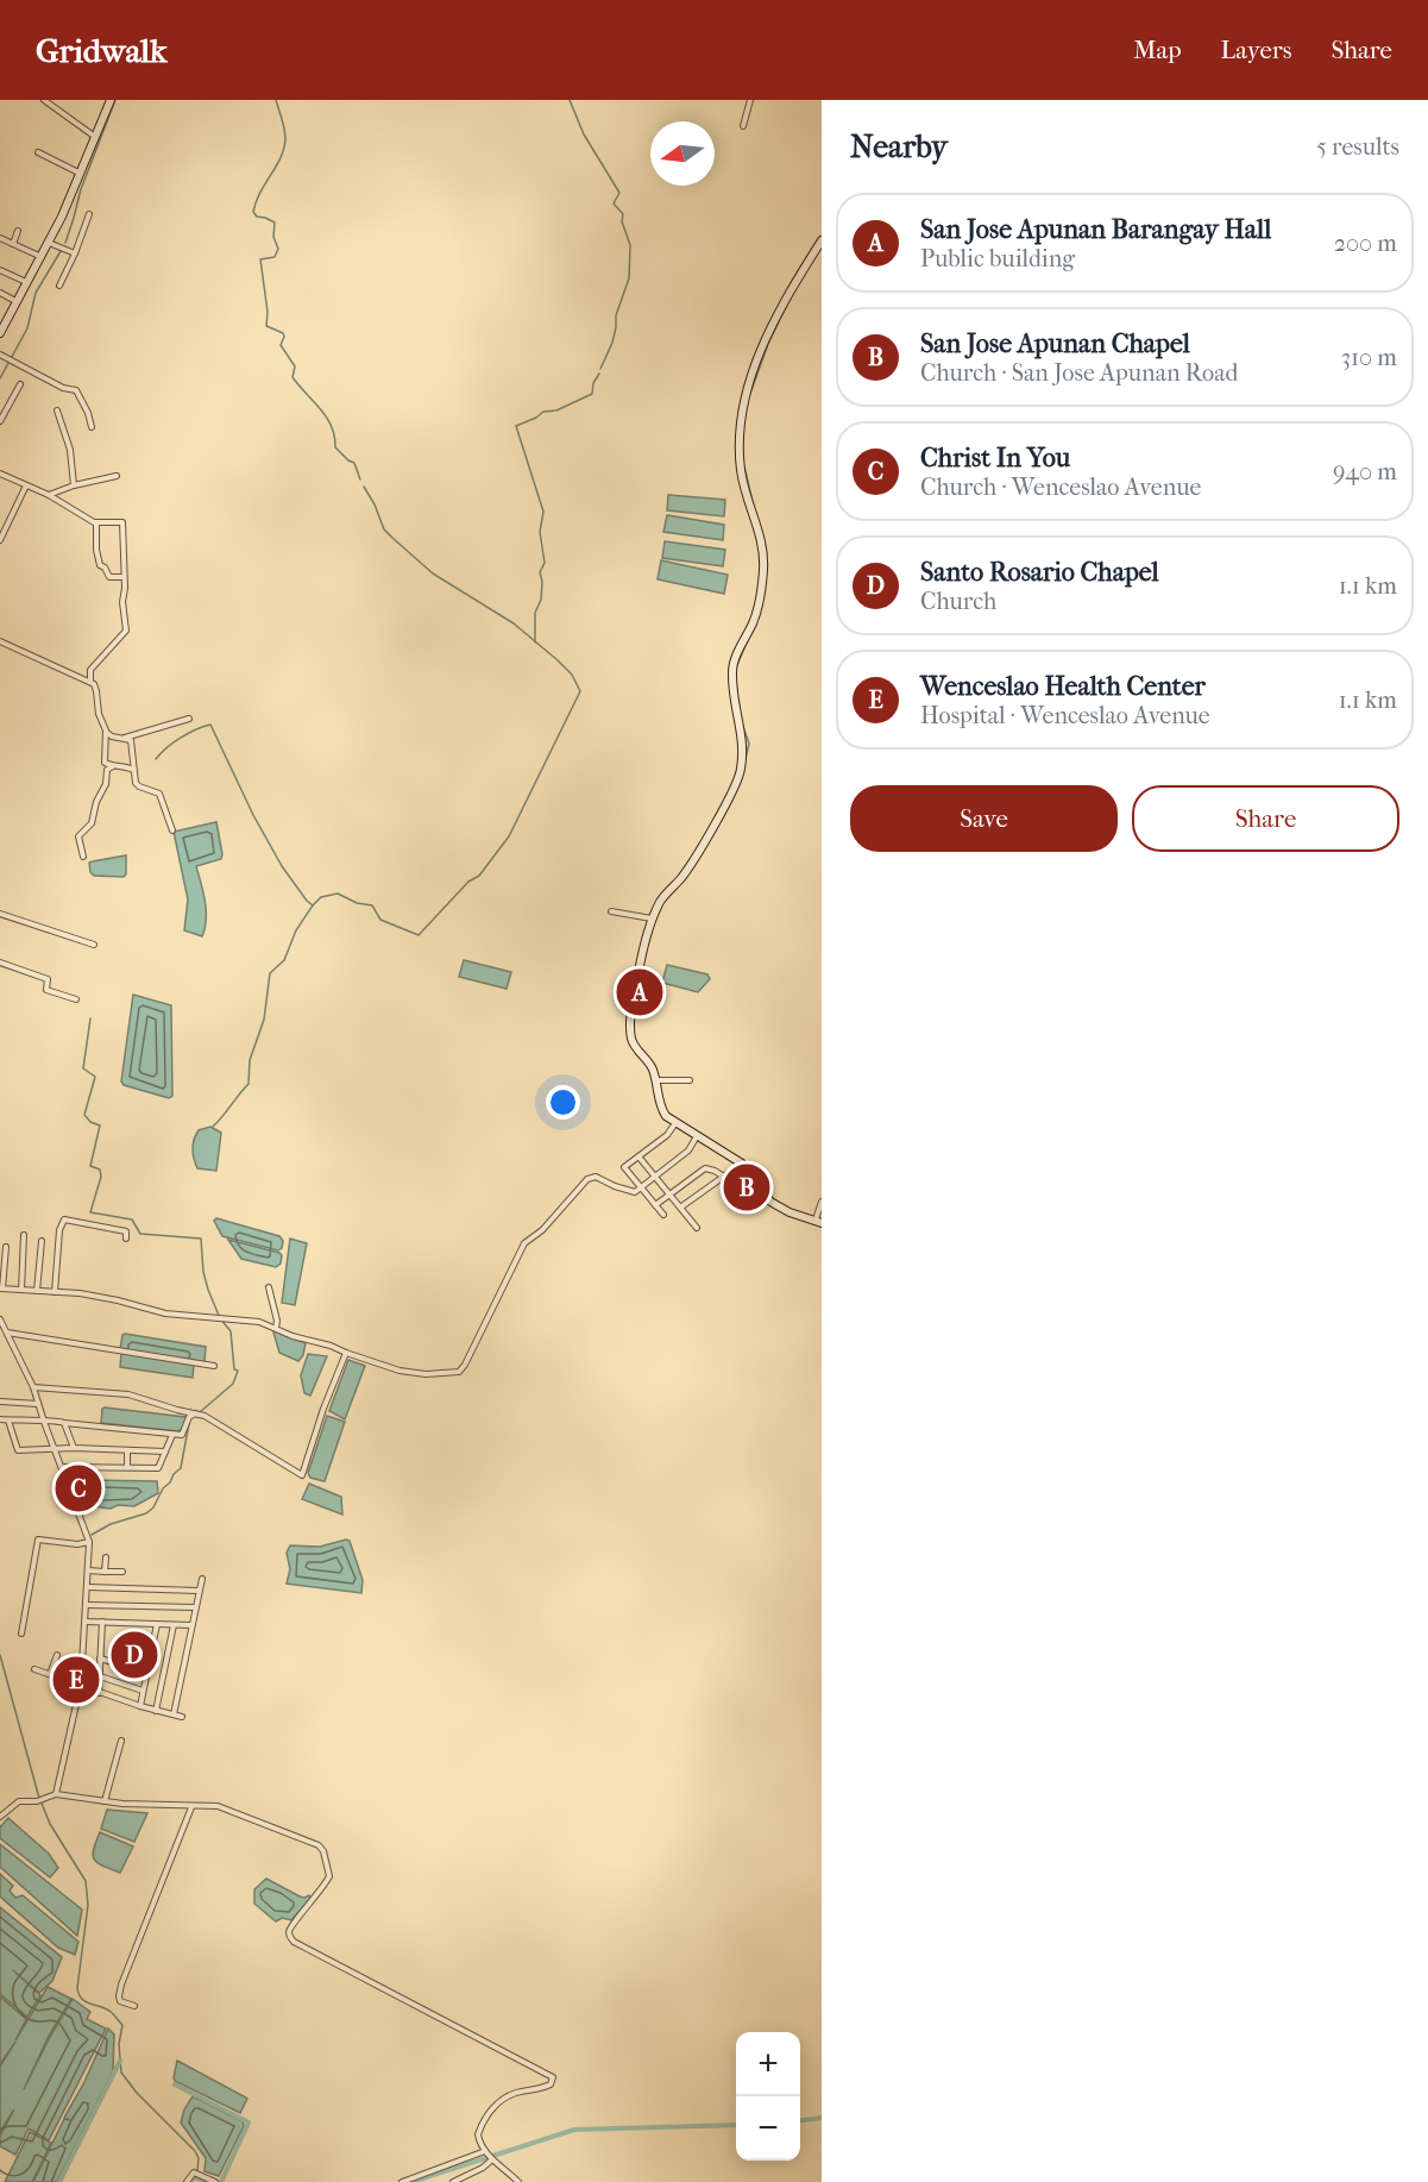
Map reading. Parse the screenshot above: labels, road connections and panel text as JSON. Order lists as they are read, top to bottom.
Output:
{
  "north": "left",
  "page": {
    "header": "Gridwalk",
    "nav": ["Map", "Layers", "Share"],
    "heading": ["Nearby", "5 results"],
    "list": [
      {
        "mark": "A",
        "name": "San Jose Apunan Barangay Hall",
        "note": "Public building",
        "value": "200 m"
      },
      {
        "mark": "B",
        "name": "San Jose Apunan Chapel",
        "note": "Church · San Jose Apunan Road",
        "value": "310 m"
      },
      {
        "mark": "C",
        "name": "Christ In You",
        "note": "Church · Wenceslao Avenue",
        "value": "940 m"
      },
      {
        "mark": "D",
        "name": "Santo Rosario Chapel",
        "note": "Church",
        "value": "1.1 km"
      },
      {
        "mark": "E",
        "name": "Wenceslao Health Center",
        "note": "Hospital · Wenceslao Avenue",
        "value": "1.1 km"
      }
    ],
    "buttons": ["Save", "Share"],
    "pins": [
      "A",
      "B",
      "C",
      "D",
      "E"
    ],
    "map_buttons": ["+", "−"]
  }
}
